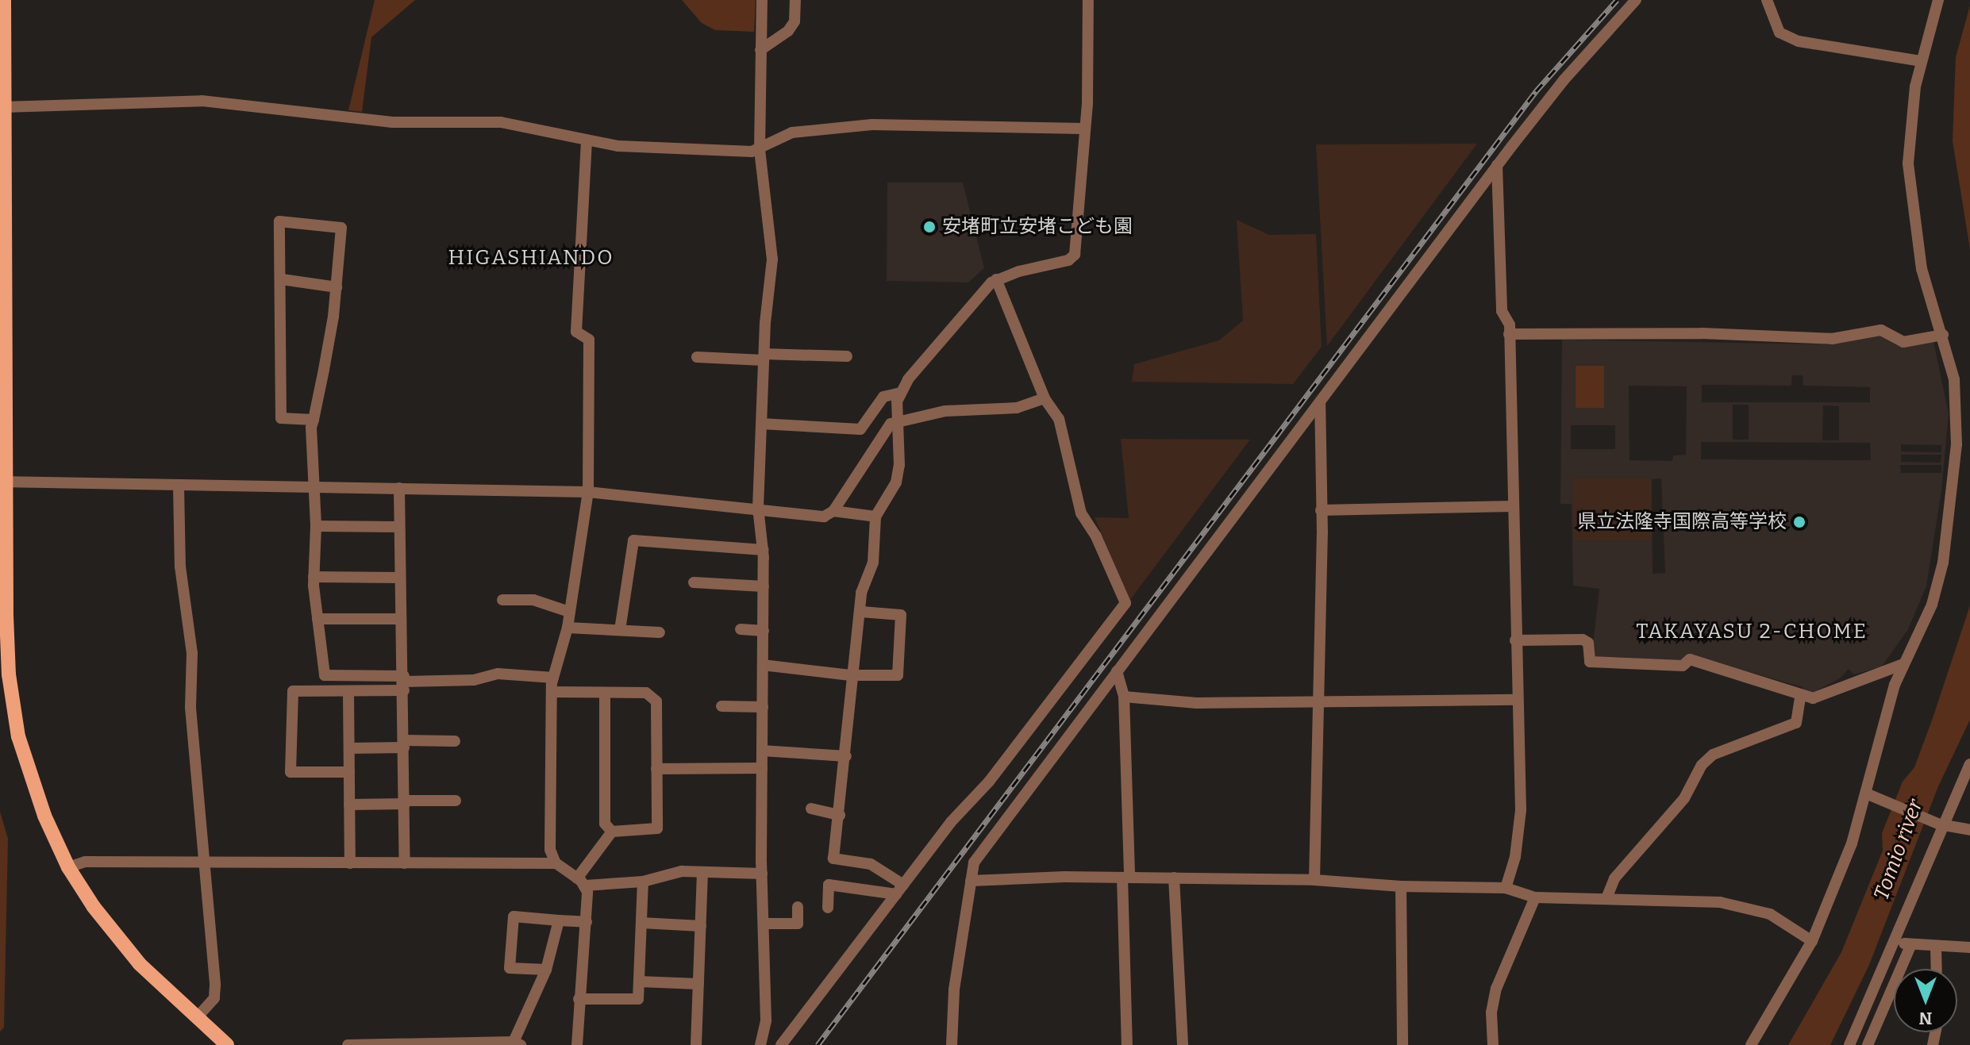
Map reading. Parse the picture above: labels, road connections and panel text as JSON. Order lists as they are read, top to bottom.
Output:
{
  "districts": ["HIGASHIANDO", "TAKAYASU 2-CHOME"],
  "water": ["Tomio river"],
  "places": ["安堵町立安堵こども園", "県立法隆寺国際高等学校"],
  "north": "bottom"
}
